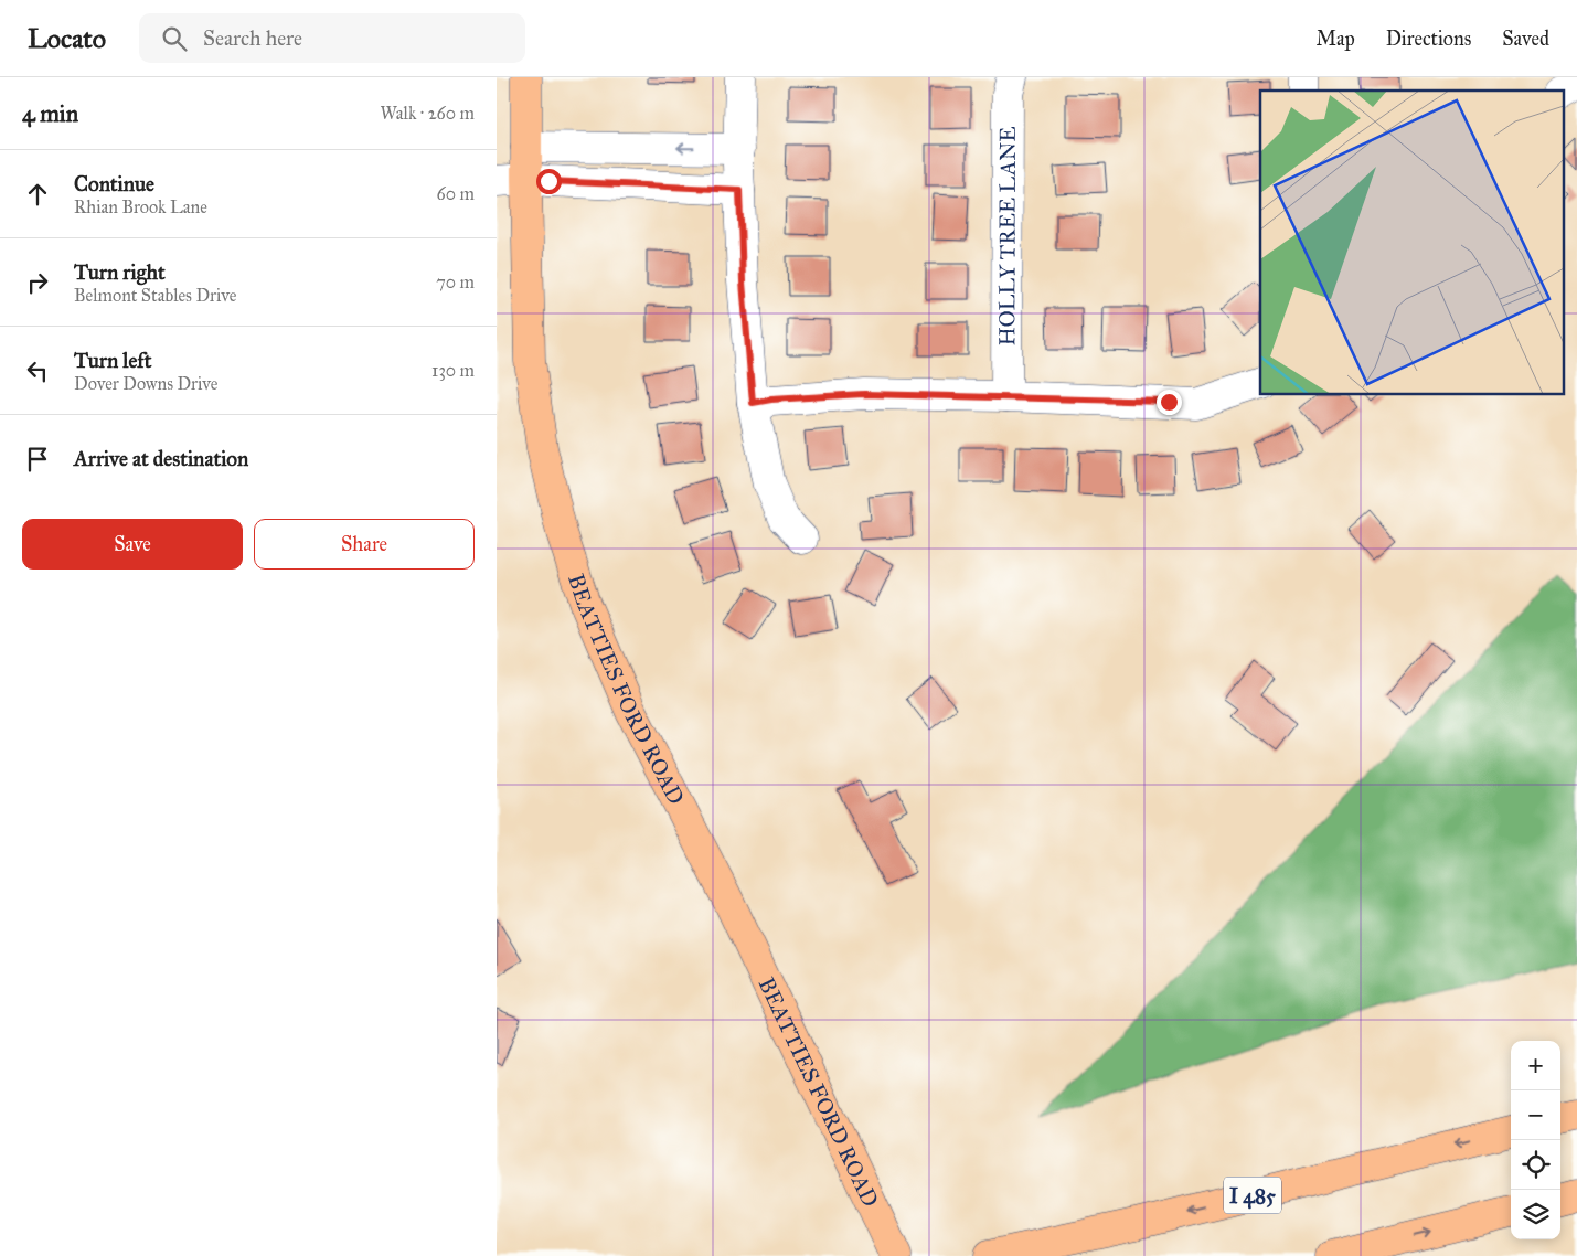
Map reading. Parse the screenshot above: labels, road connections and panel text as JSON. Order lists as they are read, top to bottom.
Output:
{
  "streets": {
    "main road": ["BEATTIES FORD ROAD", "I 485"],
    "street": ["HOLLY TREE LANE"]
  },
  "page": {
    "header": "Locato",
    "search": "Search here",
    "nav": ["Map", "Directions", "Saved"],
    "heading": ["4 min", "Walk · 260 m"],
    "list": [
      ["Continue", "Rhian Brook Lane", "60 m"],
      ["Turn right", "Belmont Stables Drive", "70 m"],
      ["Turn left", "Dover Downs Drive", "130 m"],
      "Arrive at destination"
    ],
    "buttons": ["Save", "Share"],
    "map_buttons": ["+", "−"]
  }
}
